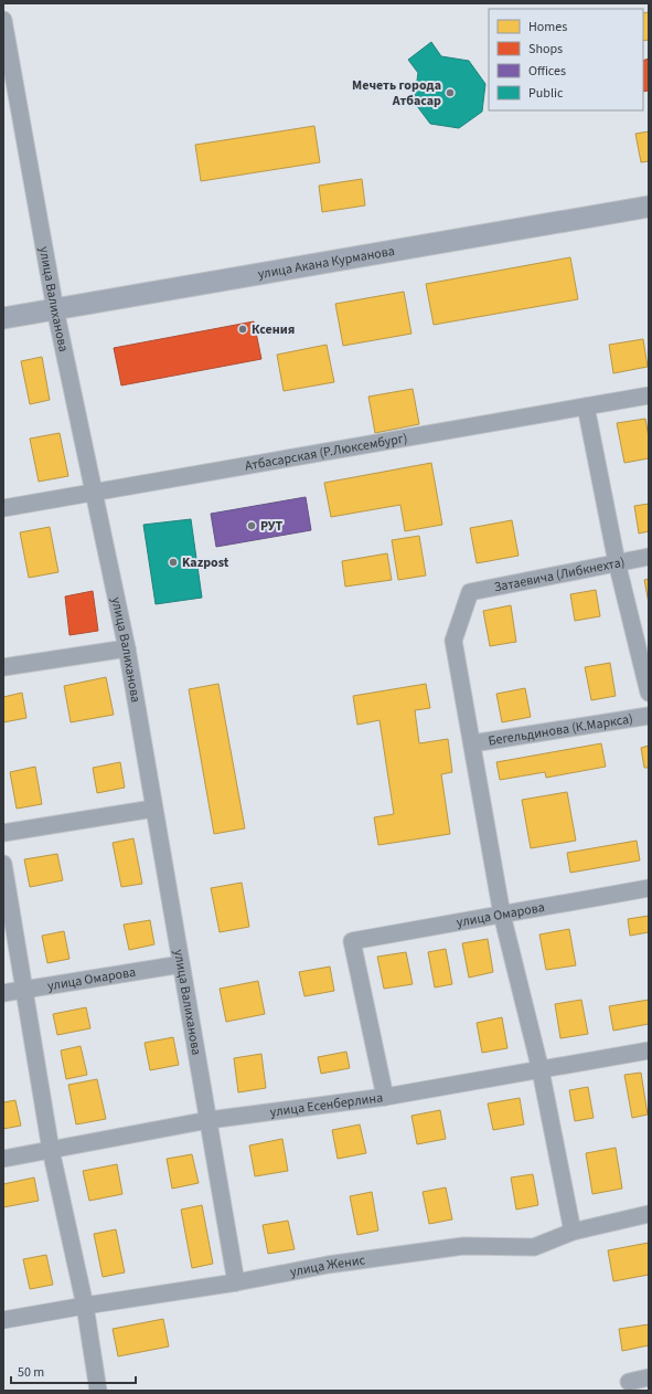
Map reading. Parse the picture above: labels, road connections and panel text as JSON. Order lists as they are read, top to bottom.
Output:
{
  "streets": {
    "main road": ["улица Акана Курманова"],
    "street": [
      "улица Валиханова",
      "Атбасарская (Р.Люксембург)",
      "Затаевича (Либкнехта)",
      "Бегельдинова (К.Маркса)",
      "улица Омарова",
      "улица Есенберлина",
      "улица Женис"
    ]
  },
  "crossings": [
    ["улица Акана Курманова", "улица Валиханова"],
    ["улица Валиханова", "Атбасарская (Р.Люксембург)"],
    ["улица Валиханова", "улица Омарова"],
    ["улица Валиханова", "улица Есенберлина"],
    ["улица Валиханова", "улица Женис"],
    ["Затаевича (Либкнехта)", "Бегельдинова (К.Маркса)"],
    ["улица Омарова", "улица Есенберлина"]
  ],
  "places": [
    "Мечеть города Атбасар",
    "Ксения",
    "РУТ",
    "Kazpost"
  ],
  "legend": [
    "Homes",
    "Shops",
    "Offices",
    "Public"
  ],
  "scale_bar": "50 m"
}
